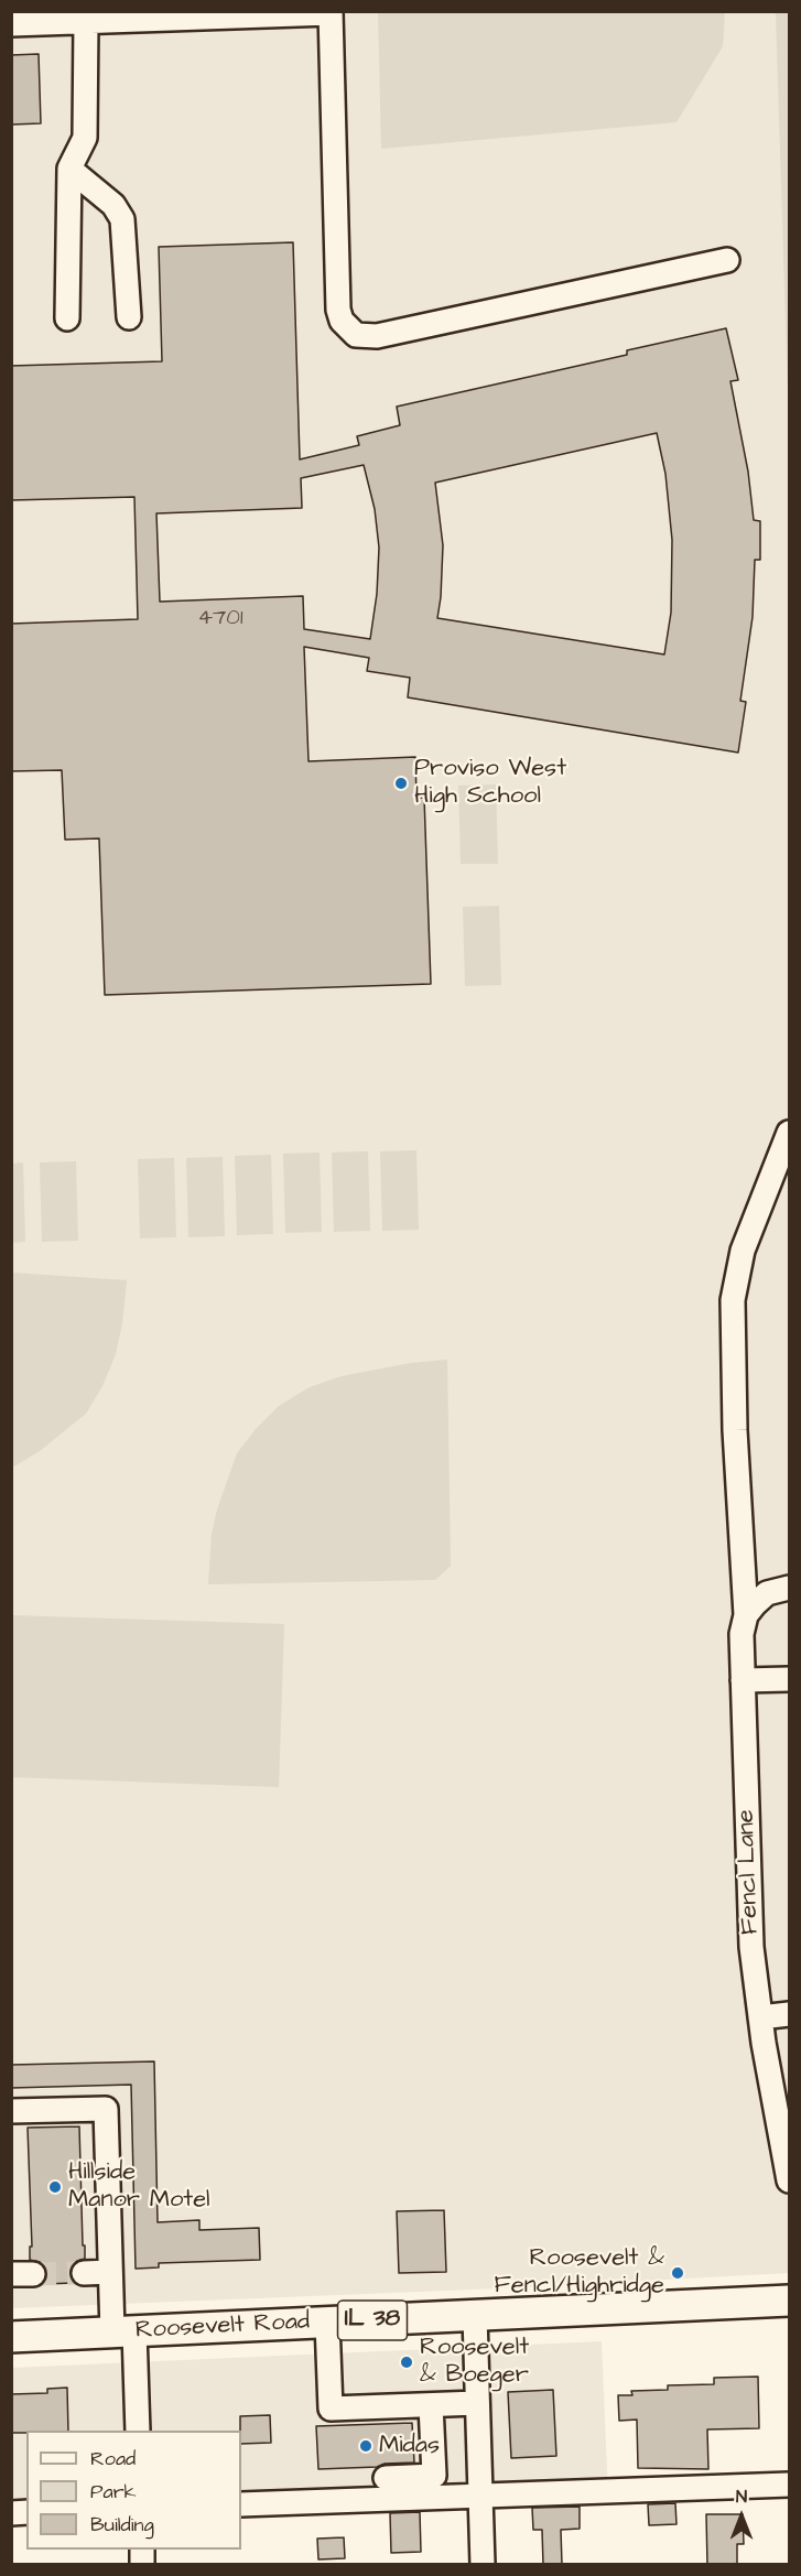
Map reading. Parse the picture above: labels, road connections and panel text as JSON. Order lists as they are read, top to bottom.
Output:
{
  "streets": {
    "main road": ["IL 38", "Roosevelt Road"],
    "street": ["Fencl Lane"]
  },
  "places": [
    "Proviso West High School",
    "Hillside Manor Motel",
    "Roosevelt & Fencl/Highridge",
    "Roosevelt & Boeger",
    "Midas"
  ],
  "house_numbers": ["4701"],
  "legend": ["Road", "Park", "Building"],
  "north": "top"
}
